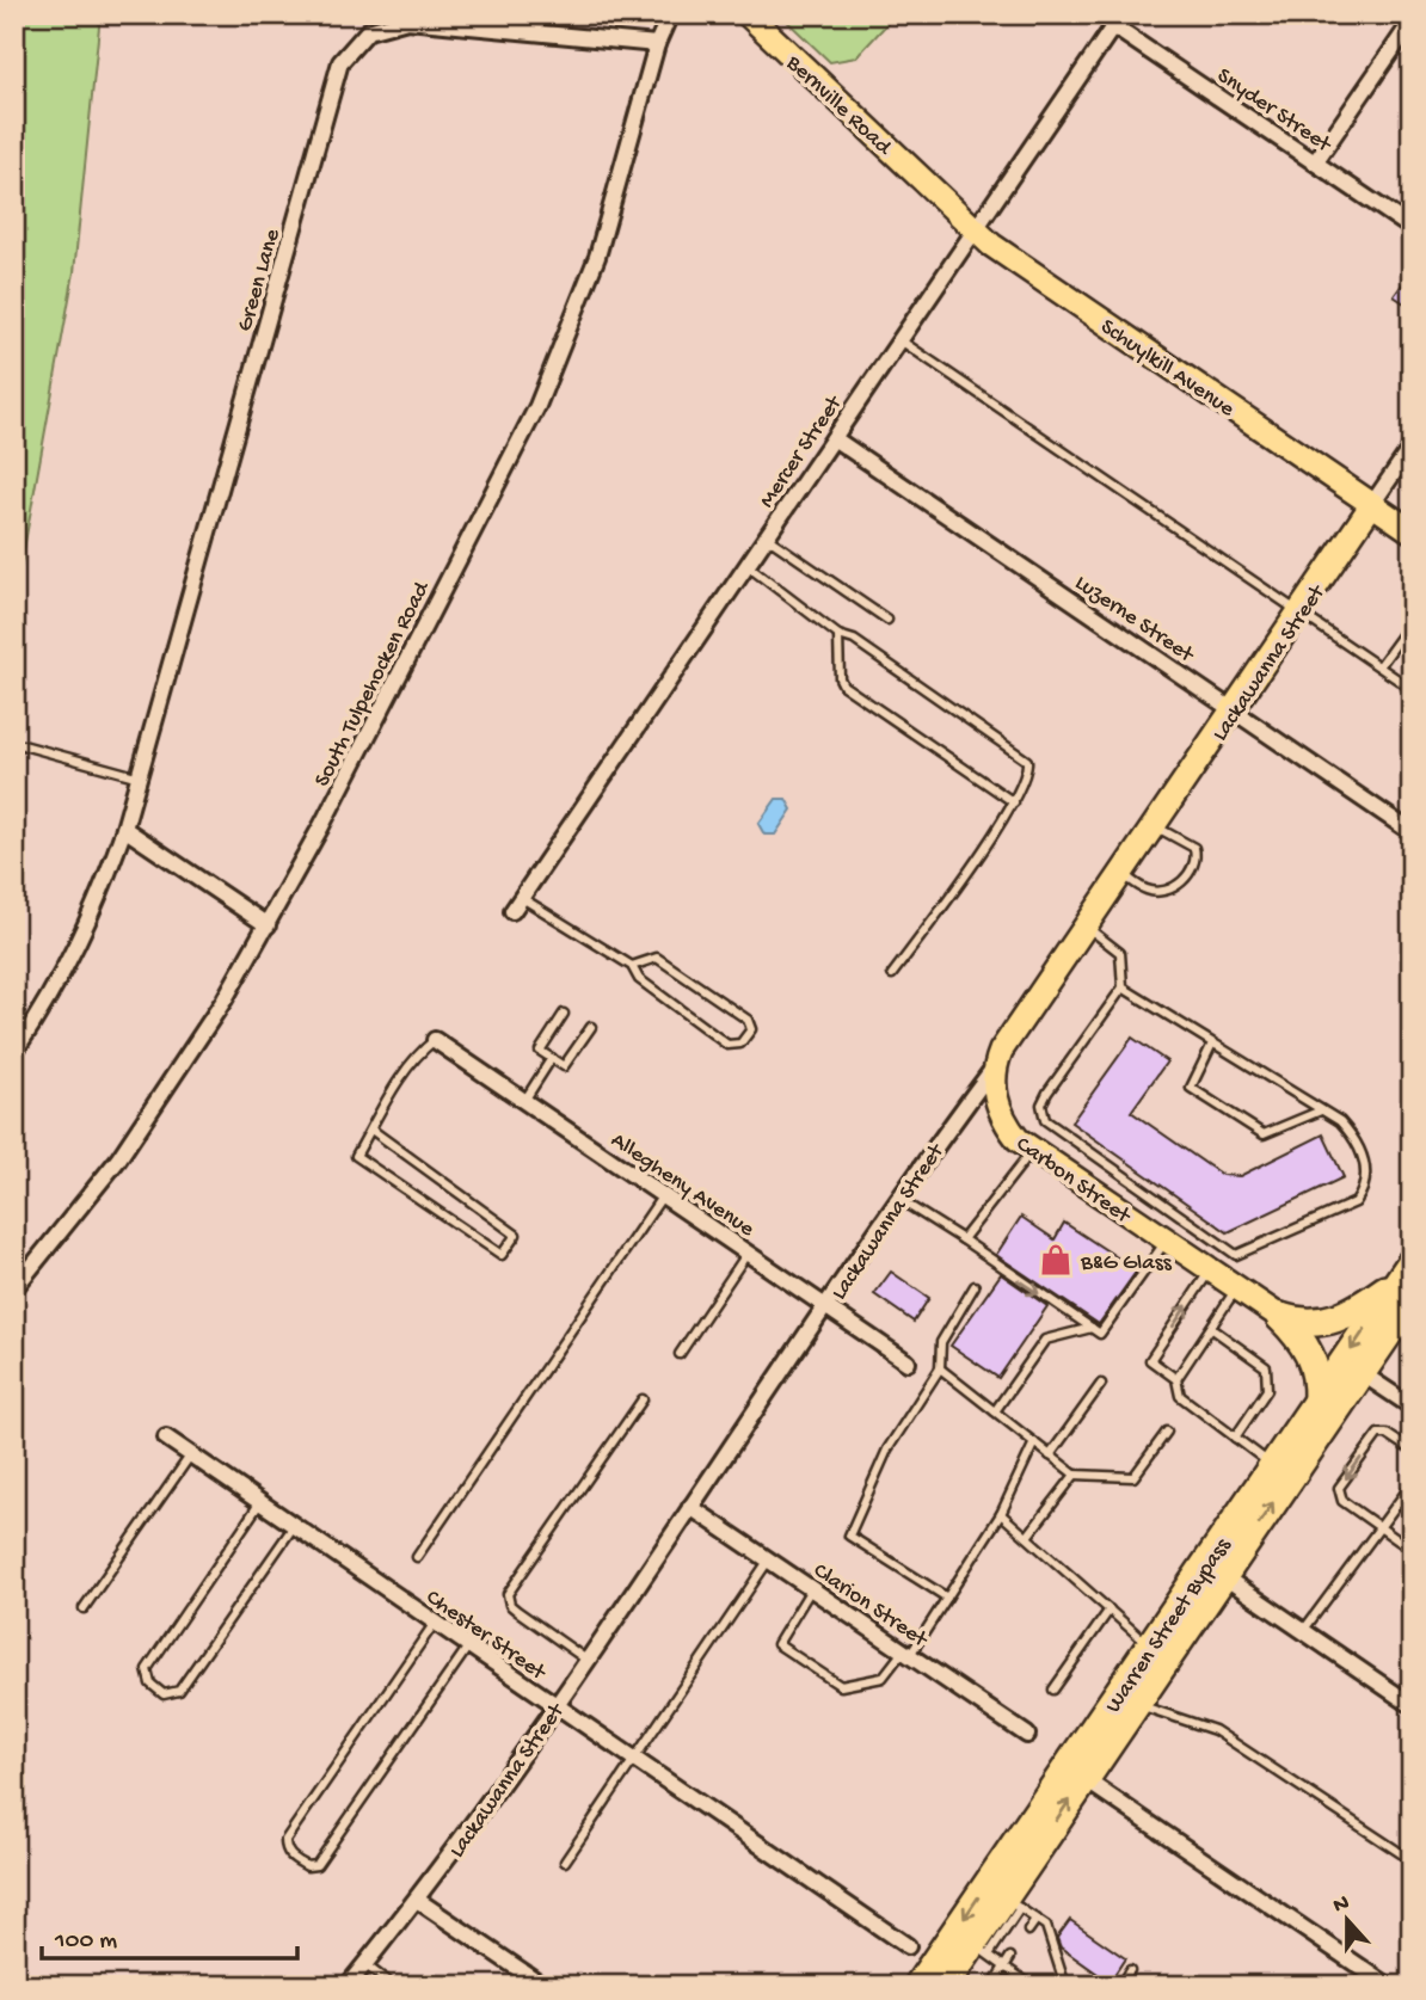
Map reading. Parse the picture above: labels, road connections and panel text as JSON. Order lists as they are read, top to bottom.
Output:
{
  "streets": {
    "highway": ["Warren Street Bypass"],
    "main road": [
      "Bernville Road",
      "Schuylkill Avenue",
      "Lackawanna Street",
      "Carbon Street"
    ],
    "street": [
      "Snyder Street",
      "Green Lane",
      "Mercer Street",
      "Luzerne Street",
      "South Tulpehocken Road",
      "Allegheny Avenue",
      "Clarion Street",
      "Chester Street"
    ]
  },
  "crossings": [
    ["Bernville Road", "Schuylkill Avenue"],
    ["Snyder Street", "Mercer Street"],
    ["Green Lane", "South Tulpehocken Road"],
    ["Schuylkill Avenue", "Mercer Street"],
    ["Schuylkill Avenue", "Lackawanna Street"],
    ["Mercer Street", "Luzerne Street"],
    ["Luzerne Street", "Lackawanna Street"],
    ["Lackawanna Street", "Carbon Street"],
    ["Lackawanna Street", "Allegheny Avenue"],
    ["Lackawanna Street", "Clarion Street"],
    ["Lackawanna Street", "Chester Street"]
  ],
  "places": {
    "shop": ["B&G Glass"]
  },
  "scale_bar": "100 m",
  "north": "top"
}
